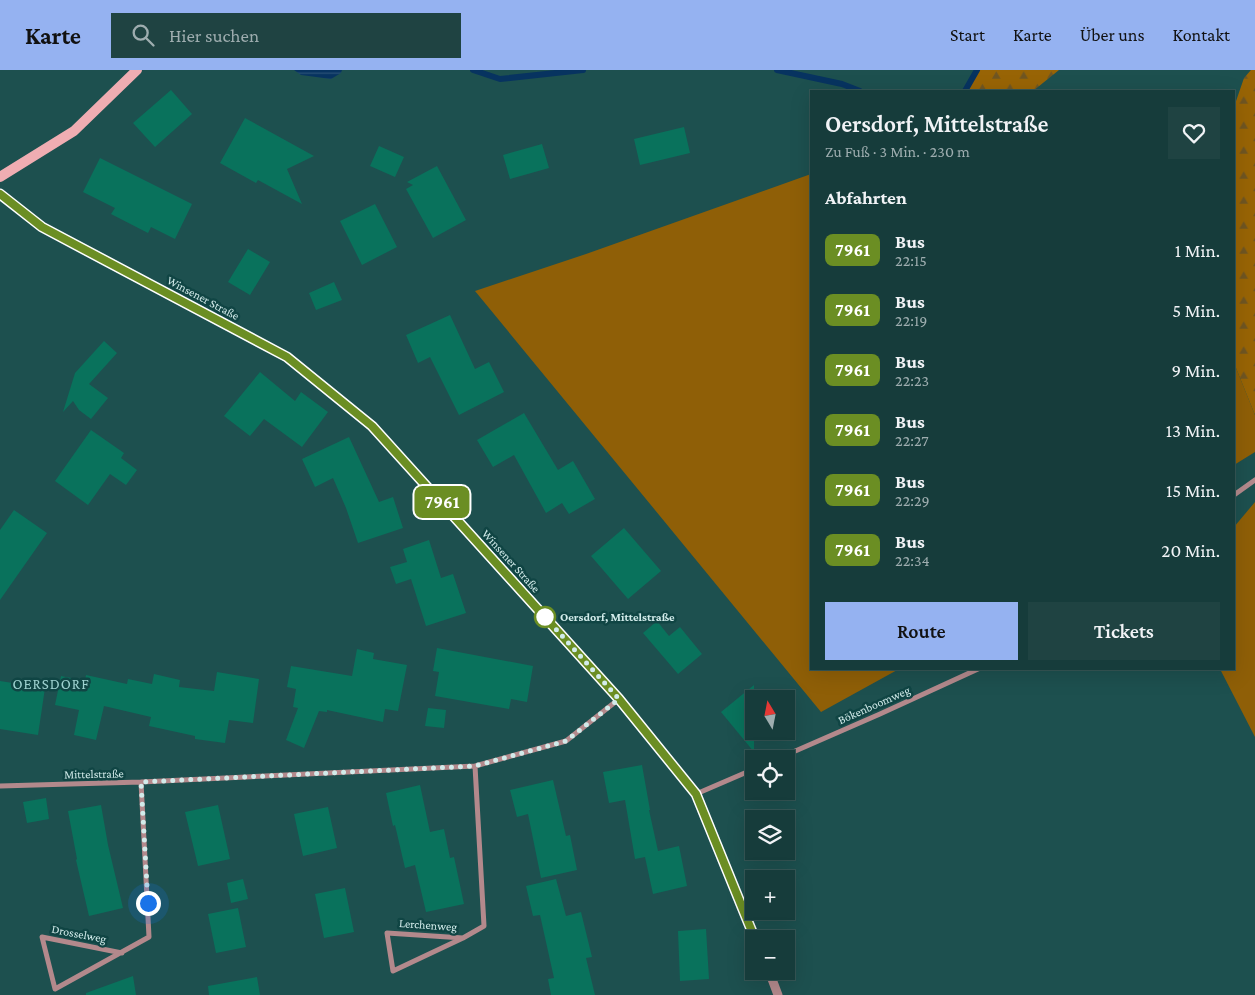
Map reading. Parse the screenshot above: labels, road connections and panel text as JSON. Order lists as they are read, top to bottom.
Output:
{
  "streets": {
    "street": [
      "Winsener Straße",
      "Bökenboomweg",
      "Mittelstraße",
      "Lerchenweg",
      "Drosselweg"
    ]
  },
  "crossings": [
    ["Winsener Straße", "Mittelstraße"],
    ["Mittelstraße", "Lerchenweg"],
    ["Mittelstraße", "Drosselweg"]
  ],
  "districts": ["OERSDORF"],
  "places": ["Oersdorf, Mittelstraße"],
  "lines": ["bus line 7961"],
  "north": "top",
  "page": {
    "header": "Karte",
    "search": "Hier suchen",
    "nav": [
      "Start",
      "Karte",
      "Über uns",
      "Kontakt"
    ],
    "on_map": "7961",
    "heading": [
      ["Oersdorf, Mittelstraße", "Zu Fuß · 3 Min. · 230 m"],
      "Abfahrten"
    ],
    "list": [
      {
        "mark": "7961",
        "name": "Bus",
        "note": "22:15",
        "value": "1 Min."
      },
      {
        "mark": "7961",
        "name": "Bus",
        "note": "22:19",
        "value": "5 Min."
      },
      {
        "mark": "7961",
        "name": "Bus",
        "note": "22:23",
        "value": "9 Min."
      },
      {
        "mark": "7961",
        "name": "Bus",
        "note": "22:27",
        "value": "13 Min."
      },
      {
        "mark": "7961",
        "name": "Bus",
        "note": "22:29",
        "value": "15 Min."
      },
      {
        "mark": "7961",
        "name": "Bus",
        "note": "22:34",
        "value": "20 Min."
      }
    ],
    "buttons": ["Route", "Tickets"],
    "map_buttons": ["+", "−"]
  }
}
